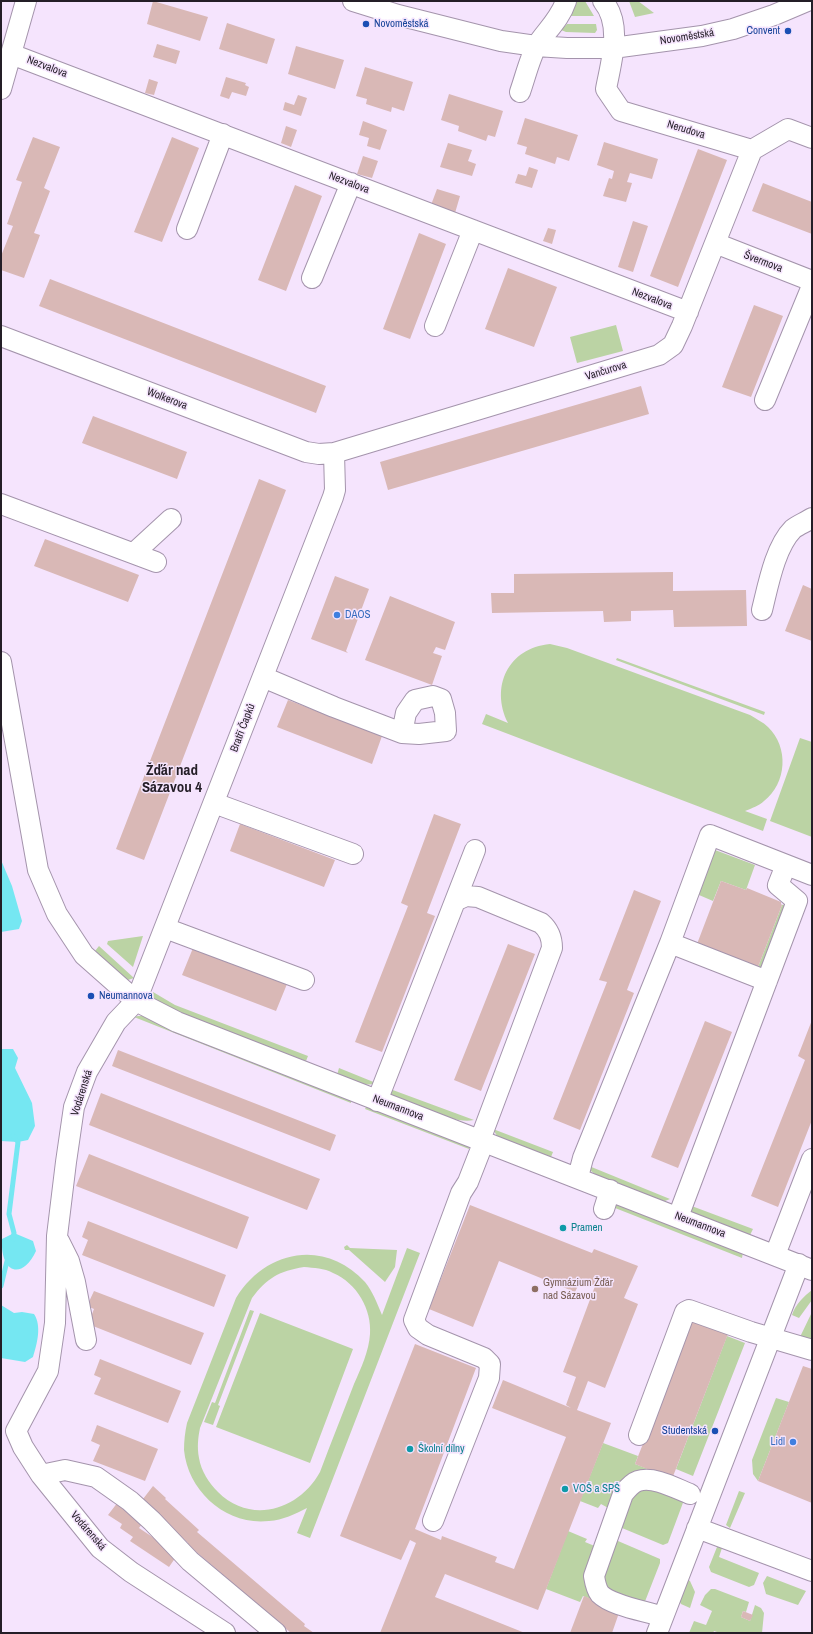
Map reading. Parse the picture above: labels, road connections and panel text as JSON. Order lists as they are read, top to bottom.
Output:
{
  "streets": {
    "street": [
      "Novoměstská",
      "Nezvalova",
      "Nerudova",
      "Švermova",
      "Vančurova",
      "Wolkerova",
      "Bratří Čapků",
      "Vodárenská",
      "Neumannova"
    ]
  },
  "crossings": [
    ["Novoměstská", "Nerudova"],
    ["Nezvalova", "Vančurova"],
    ["Nerudova", "Vančurova"],
    ["Švermova", "Vančurova"],
    ["Vančurova", "Wolkerova"],
    ["Vančurova", "Bratří Čapků"],
    ["Wolkerova", "Bratří Čapků"],
    ["Bratří Čapků", "Vodárenská"],
    ["Bratří Čapků", "Neumannova"],
    ["Vodárenská", "Neumannova"]
  ],
  "districts": ["Žďár nad Sázavou 4"],
  "places": [
    "Novoměstská",
    "Convent",
    "DAOS",
    "Neumannova",
    "Pramen",
    "Gymnázium Žďár nad Sázavou",
    "Studentská",
    "Lidl",
    "Školní dílny",
    "VOŠ a SPŠ"
  ]
}
